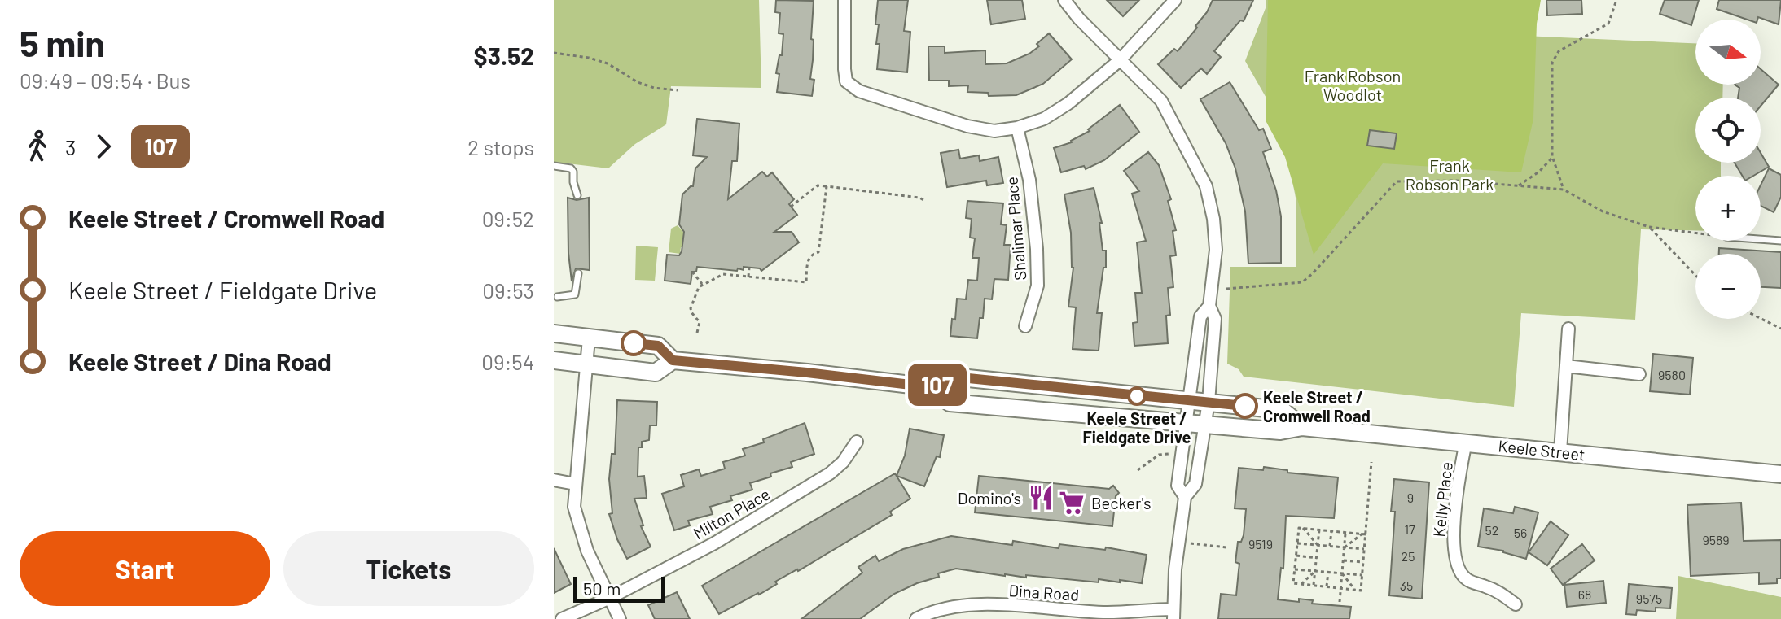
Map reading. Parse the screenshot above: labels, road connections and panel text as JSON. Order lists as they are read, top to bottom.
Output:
{
  "streets": {
    "main road": ["Keele Street"],
    "street": [
      "Shalimar Place",
      "Kelly Place",
      "Milton Place",
      "Dina Road"
    ]
  },
  "crossings": [
    ["Keele Street", "Kelly Place"]
  ],
  "parks": ["Frank Robson Woodlot", "Frank Robson Park"],
  "places": {
    "other": ["Keele Street / Fieldgate Drive", "Keele Street / Cromwell Road"],
    "restaurant": ["Domino's"],
    "supermarket": ["Becker's"]
  },
  "lines": ["bus line 107"],
  "house_numbers": [
    "9580",
    "9",
    "17",
    "52",
    "56",
    "9589",
    "9519",
    "25",
    "35",
    "68",
    "9575"
  ],
  "scale_bar": "50 m",
  "north": "right",
  "page": {
    "heading": ["5 min", "09:49 – 09:54 · Bus", "$3.52"],
    "on_map": "107",
    "map_buttons": ["+", "−"],
    "legs": ["3", "107", "2 stops"],
    "list": [
      {
        "name": "Keele Street / Cromwell Road",
        "value": "09:52"
      },
      {
        "name": "Keele Street / Fieldgate Drive",
        "value": "09:53"
      },
      {
        "name": "Keele Street / Dina Road",
        "value": "09:54"
      }
    ],
    "buttons": ["Start", "Tickets"],
    "scale": "50 m"
  }
}
